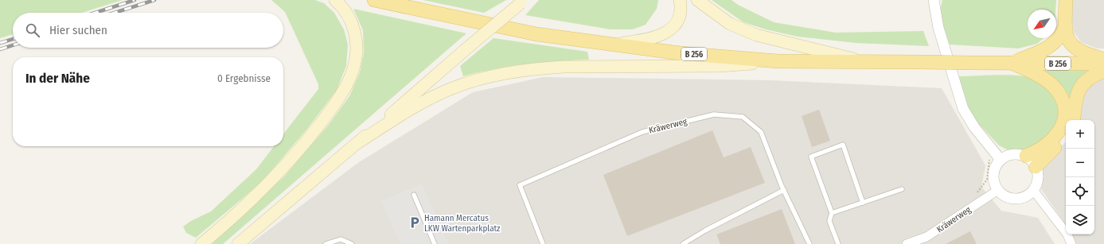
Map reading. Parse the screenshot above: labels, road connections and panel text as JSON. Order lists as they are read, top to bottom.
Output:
{
  "streets": {
    "main road": ["B 256"],
    "street": ["Kräwerweg"]
  },
  "places": {
    "parking": ["Hamann Mercatus LKW Wartenparkplatz"]
  },
  "north": "bottom left",
  "page": {
    "search": "Hier suchen",
    "heading": ["In der Nähe", "0 Ergebnisse"],
    "map_buttons": ["+", "−"]
  }
}
